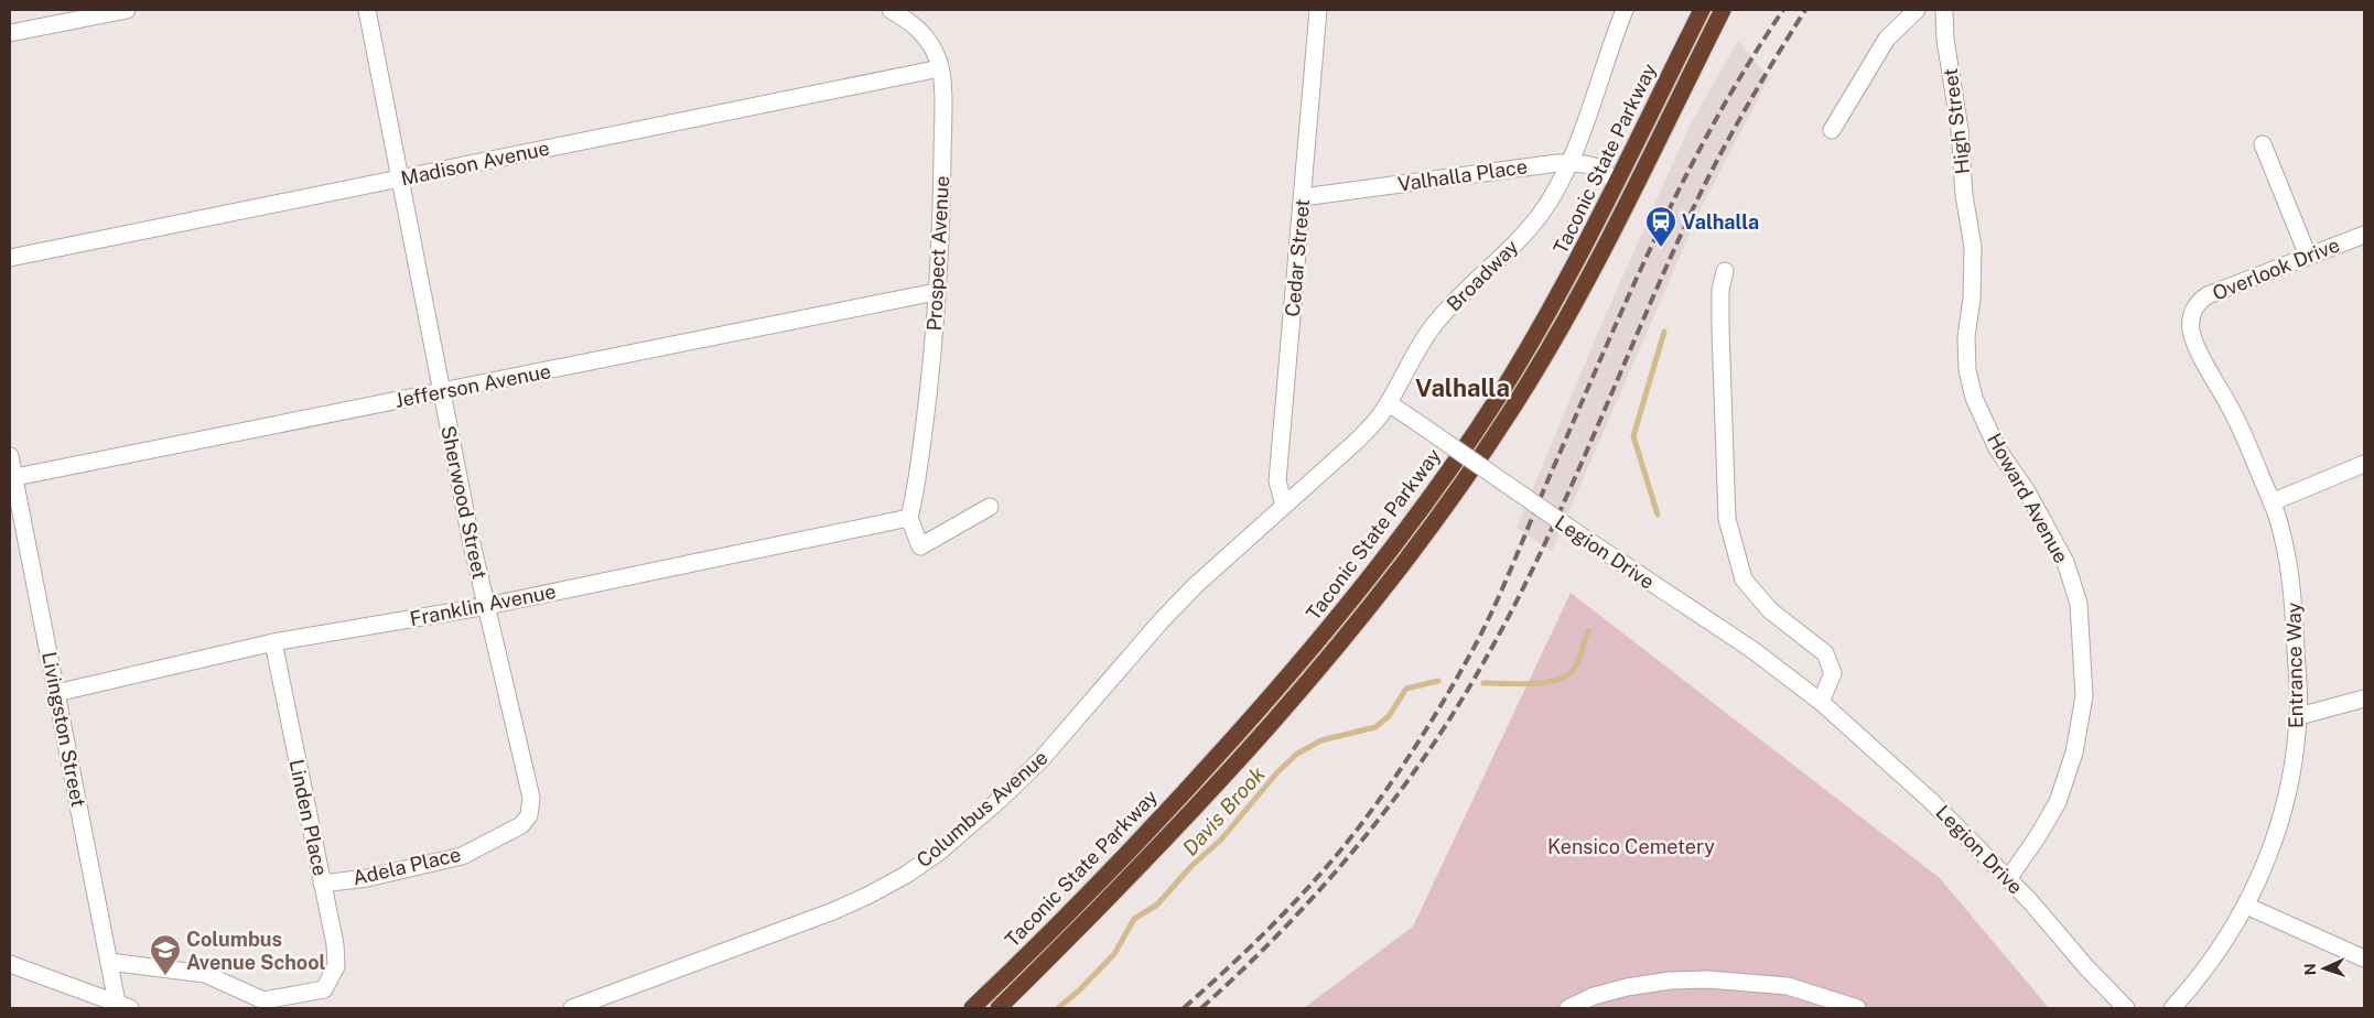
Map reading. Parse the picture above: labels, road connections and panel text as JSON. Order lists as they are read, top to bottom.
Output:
{
  "streets": {
    "highway": ["Taconic State Parkway"],
    "street": [
      "High Street",
      "Madison Avenue",
      "Valhalla Place",
      "Prospect Avenue",
      "Cedar Street",
      "Overlook Drive",
      "Broadway",
      "Jefferson Avenue",
      "Howard Avenue",
      "Sherwood Street",
      "Legion Drive",
      "Franklin Avenue",
      "Entrance Way",
      "Livingston Street",
      "Columbus Avenue",
      "Linden Place",
      "Adela Place"
    ]
  },
  "crossings": [
    ["High Street", "Howard Avenue"],
    ["Taconic State Parkway", "Valhalla Place"],
    ["Madison Avenue", "Prospect Avenue"],
    ["Madison Avenue", "Sherwood Street"],
    ["Valhalla Place", "Cedar Street"],
    ["Valhalla Place", "Broadway"],
    ["Prospect Avenue", "Jefferson Avenue"],
    ["Prospect Avenue", "Franklin Avenue"],
    ["Cedar Street", "Broadway"],
    ["Cedar Street", "Columbus Avenue"],
    ["Overlook Drive", "Entrance Way"],
    ["Broadway", "Legion Drive"],
    ["Broadway", "Columbus Avenue"],
    ["Jefferson Avenue", "Sherwood Street"],
    ["Jefferson Avenue", "Livingston Street"],
    ["Howard Avenue", "Legion Drive"],
    ["Sherwood Street", "Franklin Avenue"],
    ["Sherwood Street", "Adela Place"],
    ["Franklin Avenue", "Livingston Street"],
    ["Franklin Avenue", "Linden Place"],
    ["Livingston Street", "Linden Place"],
    ["Linden Place", "Adela Place"]
  ],
  "districts": ["Valhalla"],
  "water": ["Davis Brook"],
  "parks": ["Kensico Cemetery"],
  "places": {
    "station": ["Valhalla"],
    "school or university": ["Columbus Avenue School"]
  },
  "north": "left"
}
